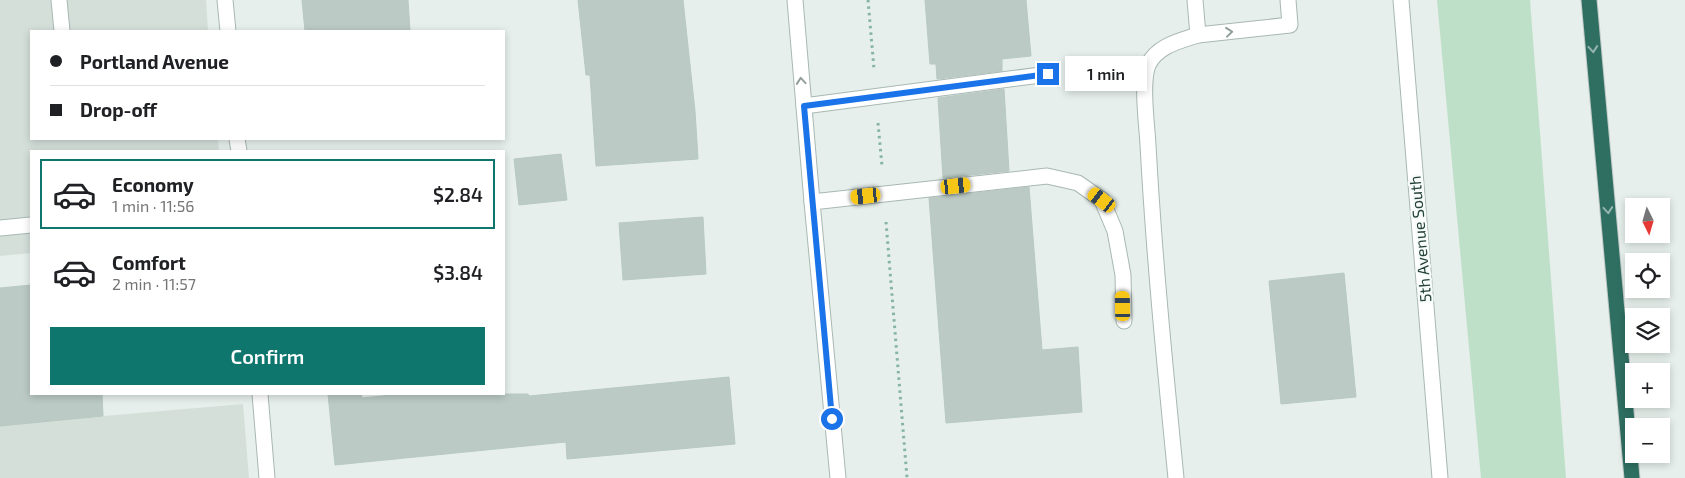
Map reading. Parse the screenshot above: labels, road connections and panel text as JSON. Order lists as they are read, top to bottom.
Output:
{
  "streets": {
    "street": ["5th Avenue South"]
  },
  "north": "bottom",
  "page": {
    "banner": ["Portland Avenue", "Drop-off"],
    "bubble": "1 min",
    "list": [
      {
        "name": "Economy",
        "note": "1 min · 11:56",
        "value": "$2.84"
      },
      {
        "name": "Comfort",
        "note": "2 min · 11:57",
        "value": "$3.84"
      }
    ],
    "map_buttons": ["+", "−"],
    "buttons": "Confirm"
  }
}
